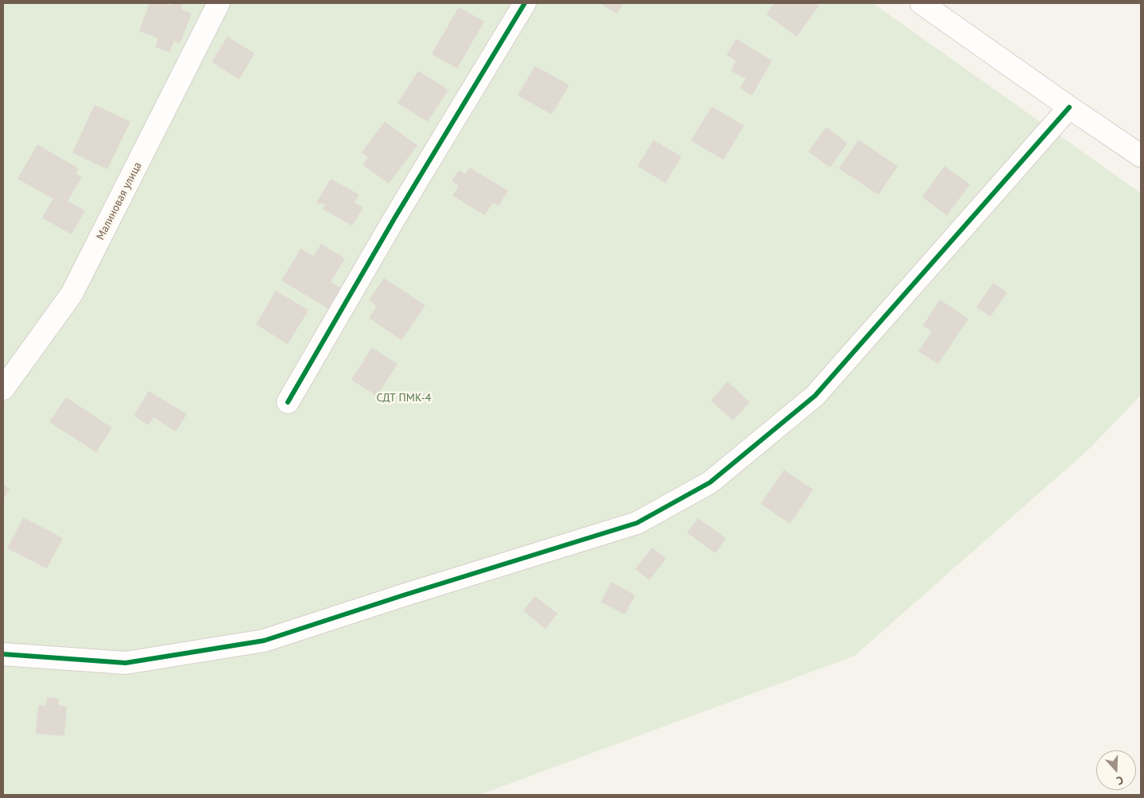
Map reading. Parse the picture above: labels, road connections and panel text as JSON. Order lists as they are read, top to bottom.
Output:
{
  "streets": {
    "street": ["Малиновая улица"]
  },
  "parks": ["СДТ ПМК-4"],
  "north": "bottom"
}
